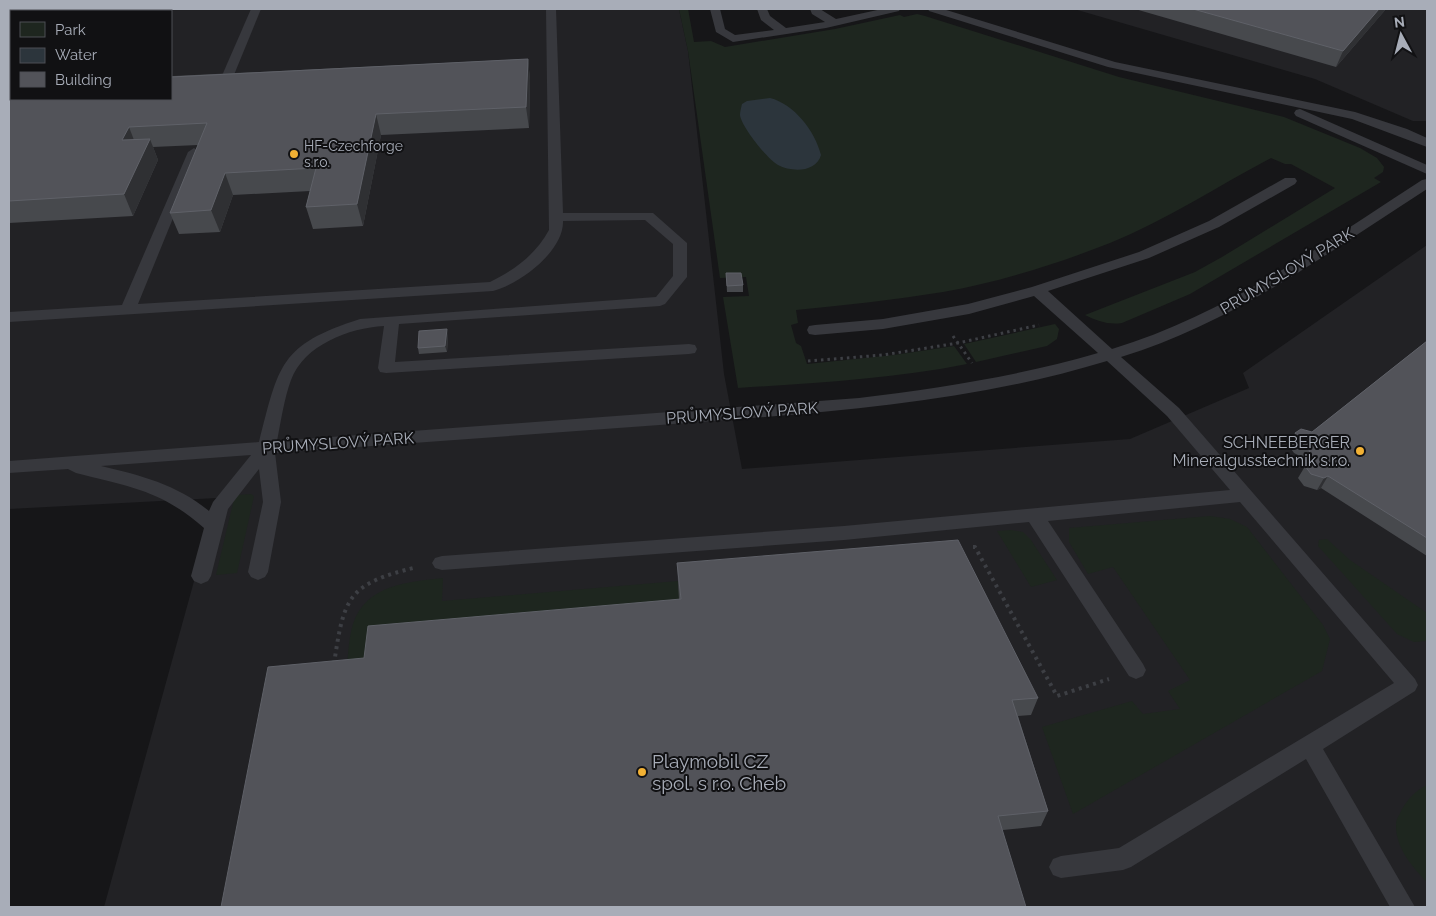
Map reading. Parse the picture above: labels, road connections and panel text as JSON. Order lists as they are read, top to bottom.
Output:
{
  "streets": {
    "lane": ["PRŮMYSLOVÝ PARK"]
  },
  "places": ["HF-Czechforge s.r.o.", "SCHNEEBERGER Mineralgusstechnik s.r.o.", "Playmobil CZ spol. s r.o. Cheb"],
  "legend": ["Park", "Water", "Building"],
  "north": "top"
}
